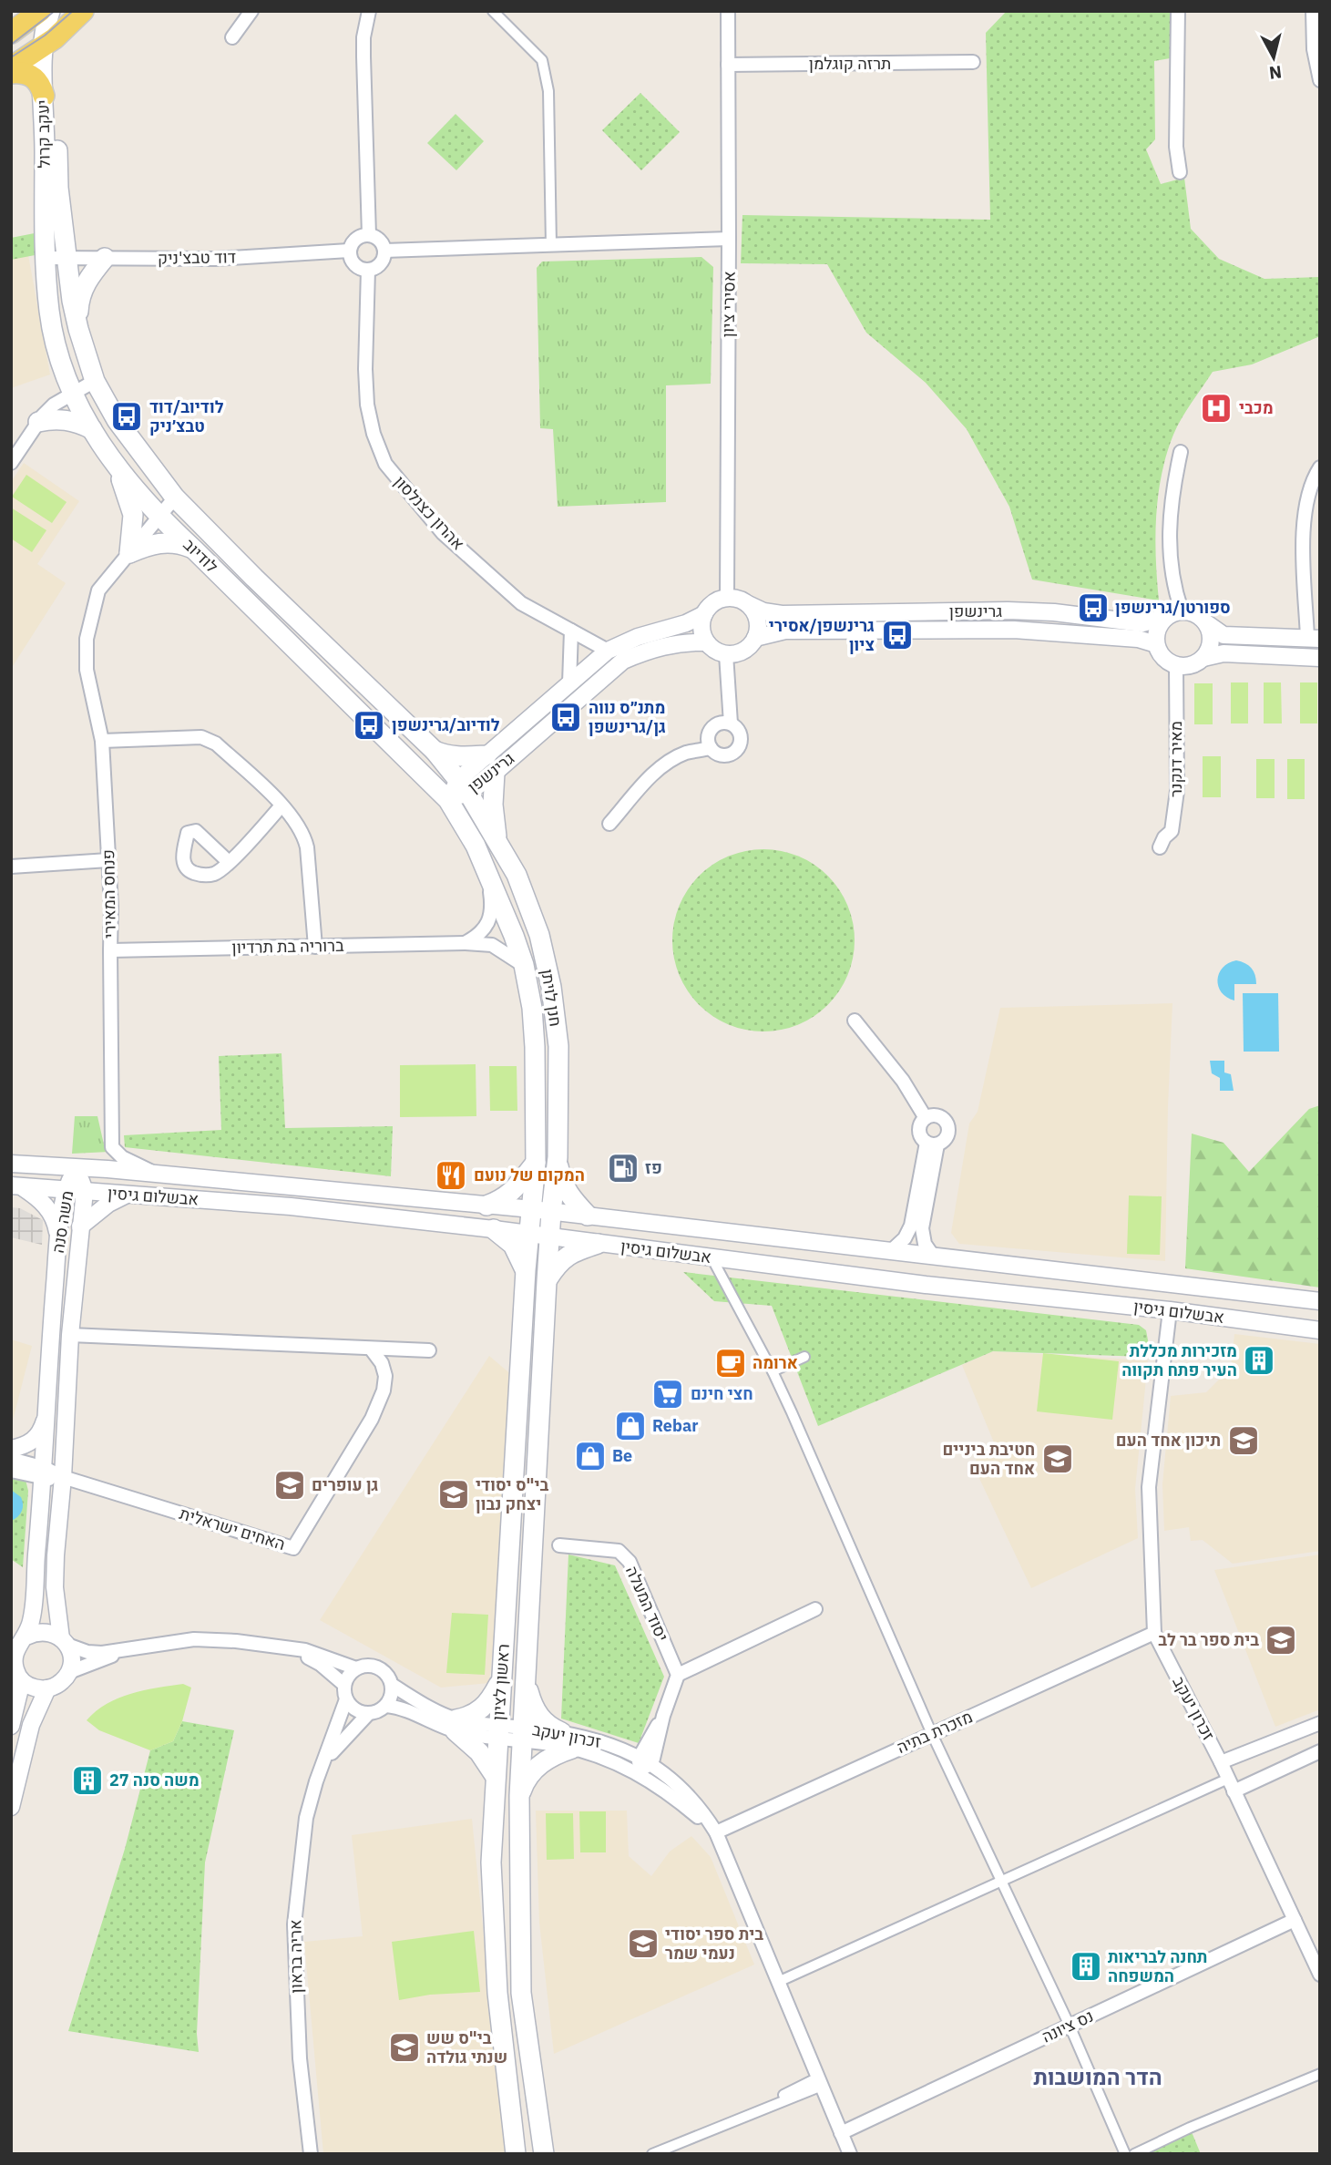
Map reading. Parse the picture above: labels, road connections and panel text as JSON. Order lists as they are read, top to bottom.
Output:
{
  "streets": {
    "main road": [
      "יעקב קרול",
      "לודיוב",
      "חנן לויתן",
      "ראשון לציון"
    ],
    "street": [
      "תרזה קוגלמן",
      "דוד טבצ'ניק",
      "אסירי ציון",
      "אהרון כצנלסון",
      "גרינשפן",
      "מאיר דנקנר",
      "פנחס המאירי",
      "ברוריה בת תרדיון",
      "אבשלום גיסין",
      "משה סנה",
      "האחים ישראלית",
      "יסוד המעלה",
      "זכרון יעקב",
      "מזכרת בתיה",
      "אריה בראון",
      "נס ציונה"
    ]
  },
  "crossings": [
    ["תרזה קוגלמן", "אסירי ציון"],
    ["יעקב קרול", "דוד טבצ'ניק"],
    ["יעקב קרול", "לודיוב"],
    ["דוד טבצ'ניק", "אהרון כצנלסון"],
    ["דוד טבצ'ניק", "לודיוב"],
    ["אסירי ציון", "גרינשפן"],
    ["אהרון כצנלסון", "גרינשפן"],
    ["לודיוב", "גרינשפן"],
    ["לודיוב", "חנן לויתן"],
    ["גרינשפן", "מאיר דנקנר"],
    ["גרינשפן", "חנן לויתן"],
    ["פנחס המאירי", "ברוריה בת תרדיון"],
    ["פנחס המאירי", "אבשלום גיסין"],
    ["ברוריה בת תרדיון", "חנן לויתן"],
    ["חנן לויתן", "אבשלום גיסין"],
    ["חנן לויתן", "ראשון לציון"],
    ["אבשלום גיסין", "משה סנה"],
    ["אבשלום גיסין", "ראשון לציון"],
    ["אבשלום גיסין", "זכרון יעקב"],
    ["משה סנה", "האחים ישראלית"],
    ["ראשון לציון", "זכרון יעקב"],
    ["זכרון יעקב", "מזכרת בתיה"],
    ["זכרון יעקב", "אריה בראון"],
    ["זכרון יעקב", "נס ציונה"]
  ],
  "districts": ["הדר המושבות"],
  "places": {
    "hospital": ["מכבי"],
    "bus stop": [
      "לודיוב/דוד טבצ׳ניק",
      "ספורטן/גרינשפן",
      "גרינשפן/אסירי ציון",
      "מתנ״ס נווה גן/גרינשפן",
      "לודיוב/גרינשפן"
    ],
    "fuel station": ["פז"],
    "restaurant": ["המקום של נועם"],
    "building": ["מזכירות מכללת העיר פתח תקווה", "משה סנה 27", "תחנה לבריאות המשפחה"],
    "cafe": ["ארומה"],
    "supermarket": ["חצי חינם"],
    "shop": ["Rebar", "Be"],
    "school or university": [
      "תיכון אחד העם",
      "חטיבת ביניים אחד העם",
      "גן עופרים",
      "בי\"ס יסודי יצחק נבון",
      "בית ספר בר לב",
      "בית ספר יסודי נעמי שמר",
      "בי\"ס שש שנתי גולדה"
    ]
  },
  "north": "bottom"
}
